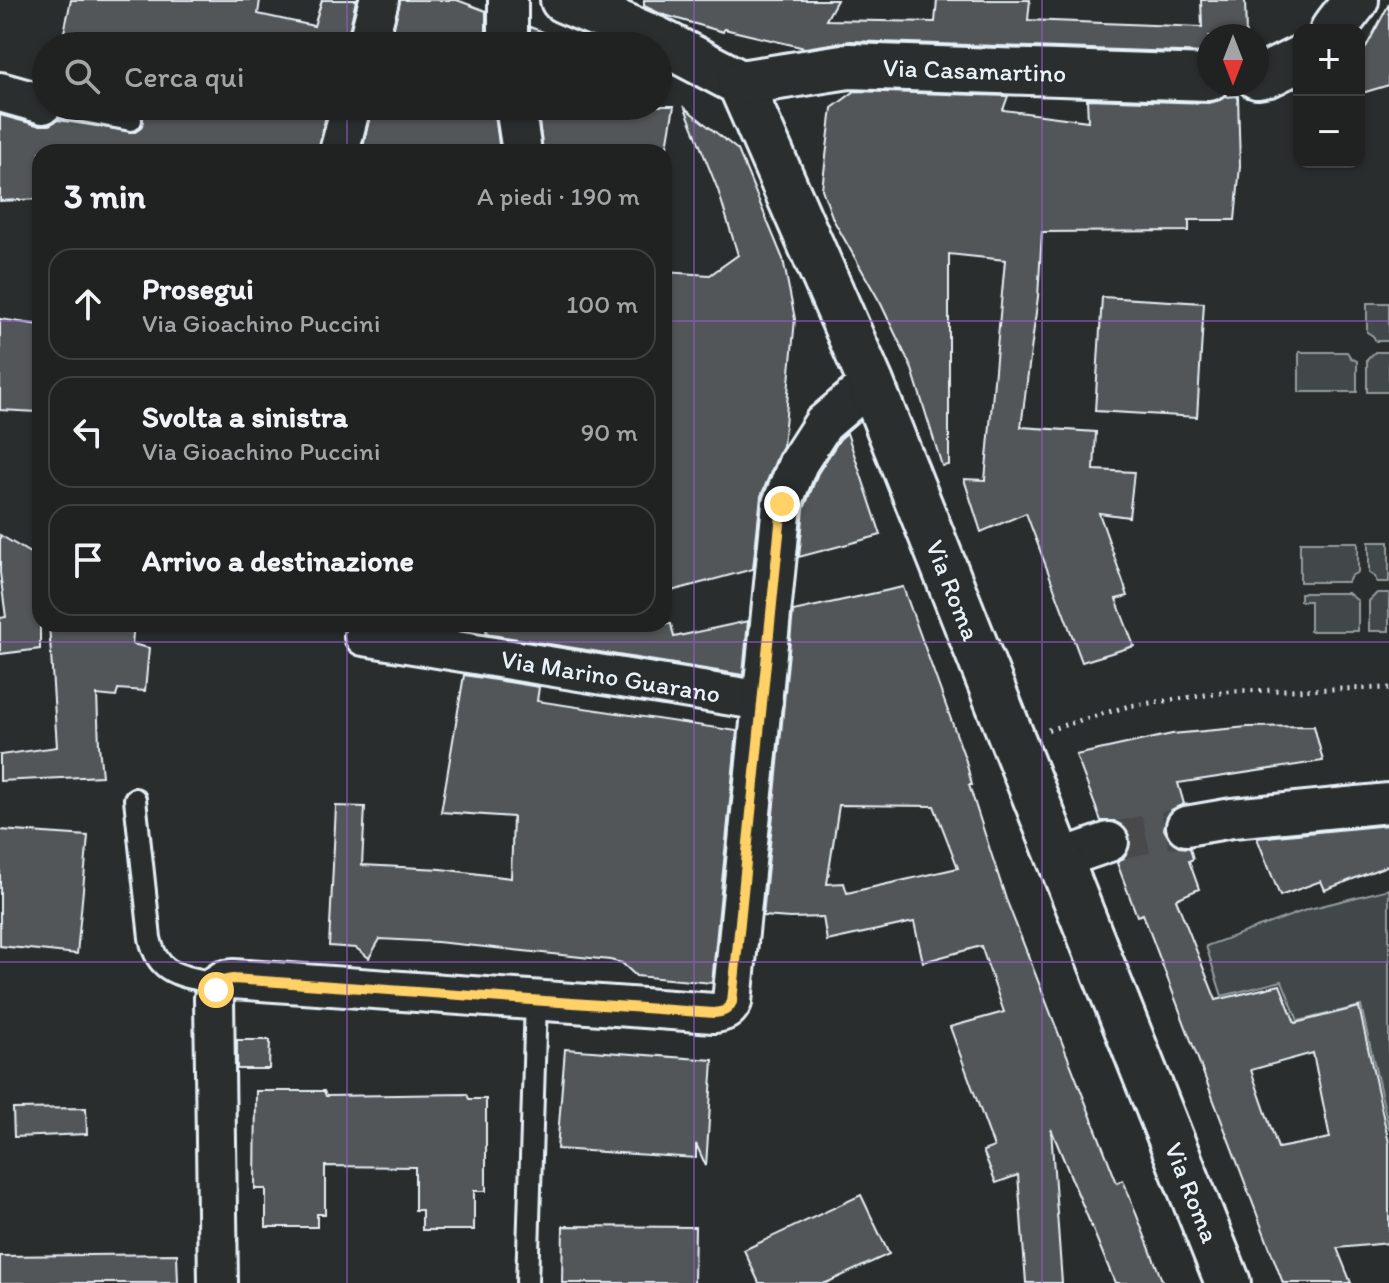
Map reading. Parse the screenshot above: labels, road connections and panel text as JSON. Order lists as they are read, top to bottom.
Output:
{
  "streets": {
    "main road": ["Via Casamartino", "Via Roma"],
    "street": ["Via Marino Guarano"]
  },
  "crossings": [
    ["Via Casamartino", "Via Roma"]
  ],
  "north": "bottom",
  "page": {
    "map_buttons": ["+", "−"],
    "search": "Cerca qui",
    "heading": ["3 min", "A piedi · 190 m"],
    "list": [
      ["Prosegui", "Via Gioachino Puccini", "100 m"],
      ["Svolta a sinistra", "Via Gioachino Puccini", "90 m"],
      "Arrivo a destinazione"
    ]
  }
}
